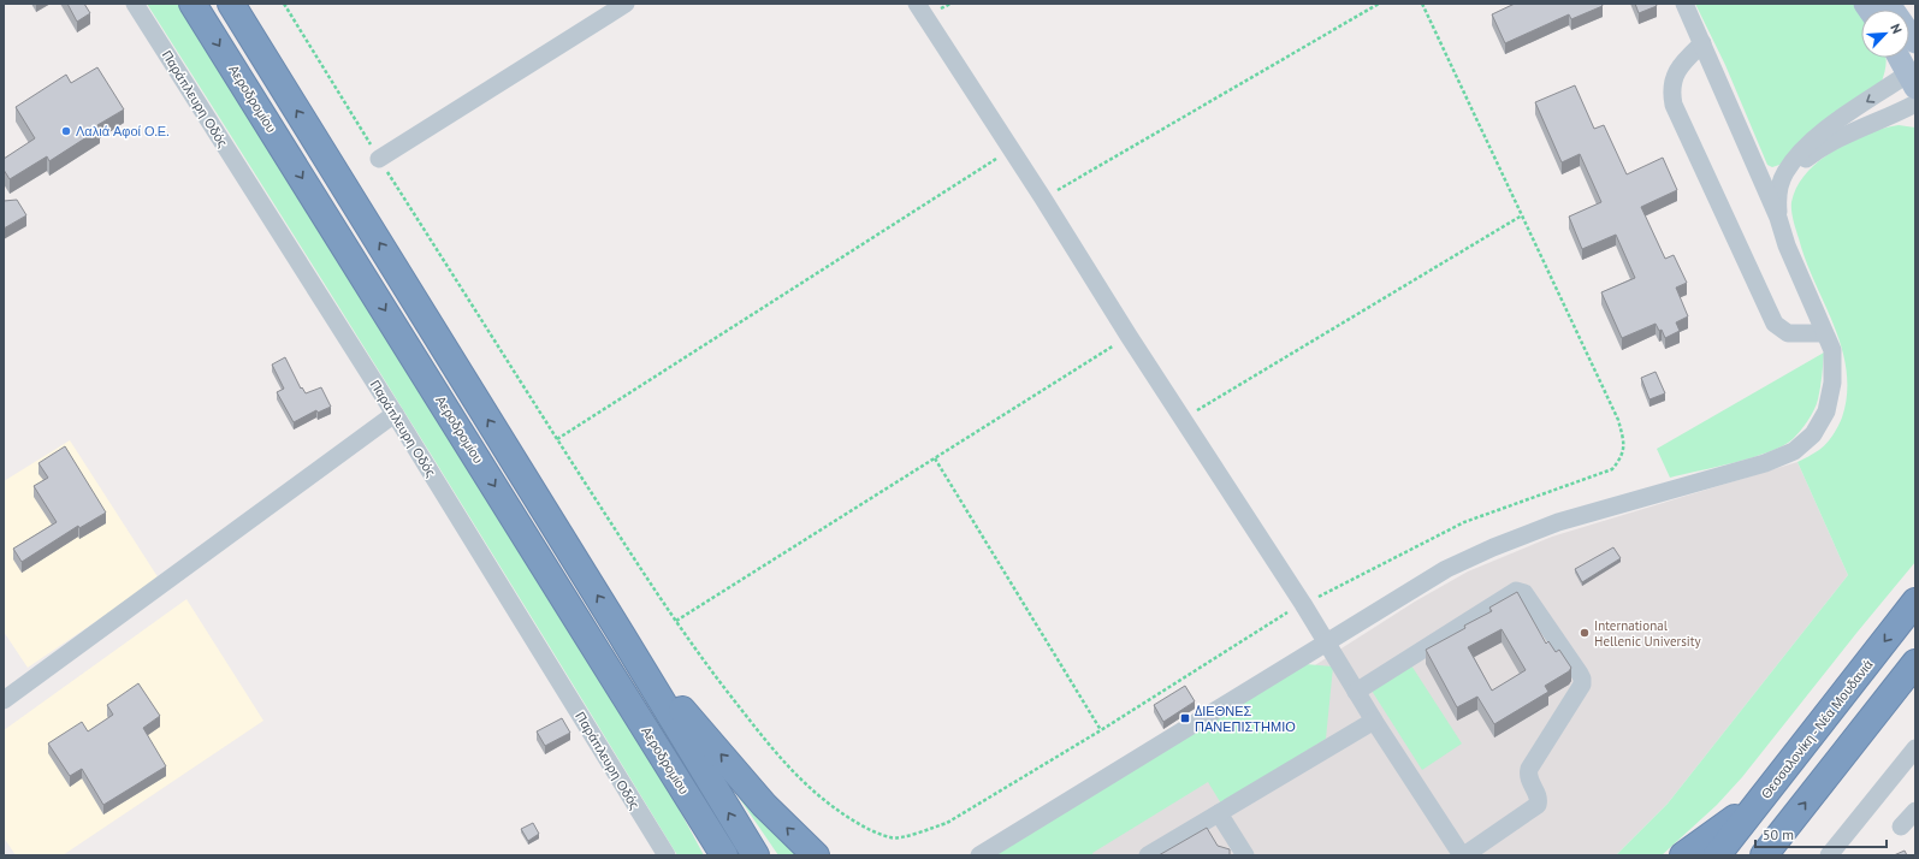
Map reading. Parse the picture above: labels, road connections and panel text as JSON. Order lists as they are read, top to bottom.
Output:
{
  "streets": {
    "highway": ["Αεροδρομίου", "Θεσσαλονίκη - Νέα Μουδανιά"],
    "street": ["Παράπλευρη Οδός"]
  },
  "places": {
    "other": ["Λαλιά Αφοί Ο.Ε.", "International Hellenic University"],
    "transit": ["ΔΙΕΘΝΕΣ ΠΑΝΕΠΙΣΤΗΜΙΟ"]
  },
  "scale_bar": "50 m",
  "north": "top right"
}
